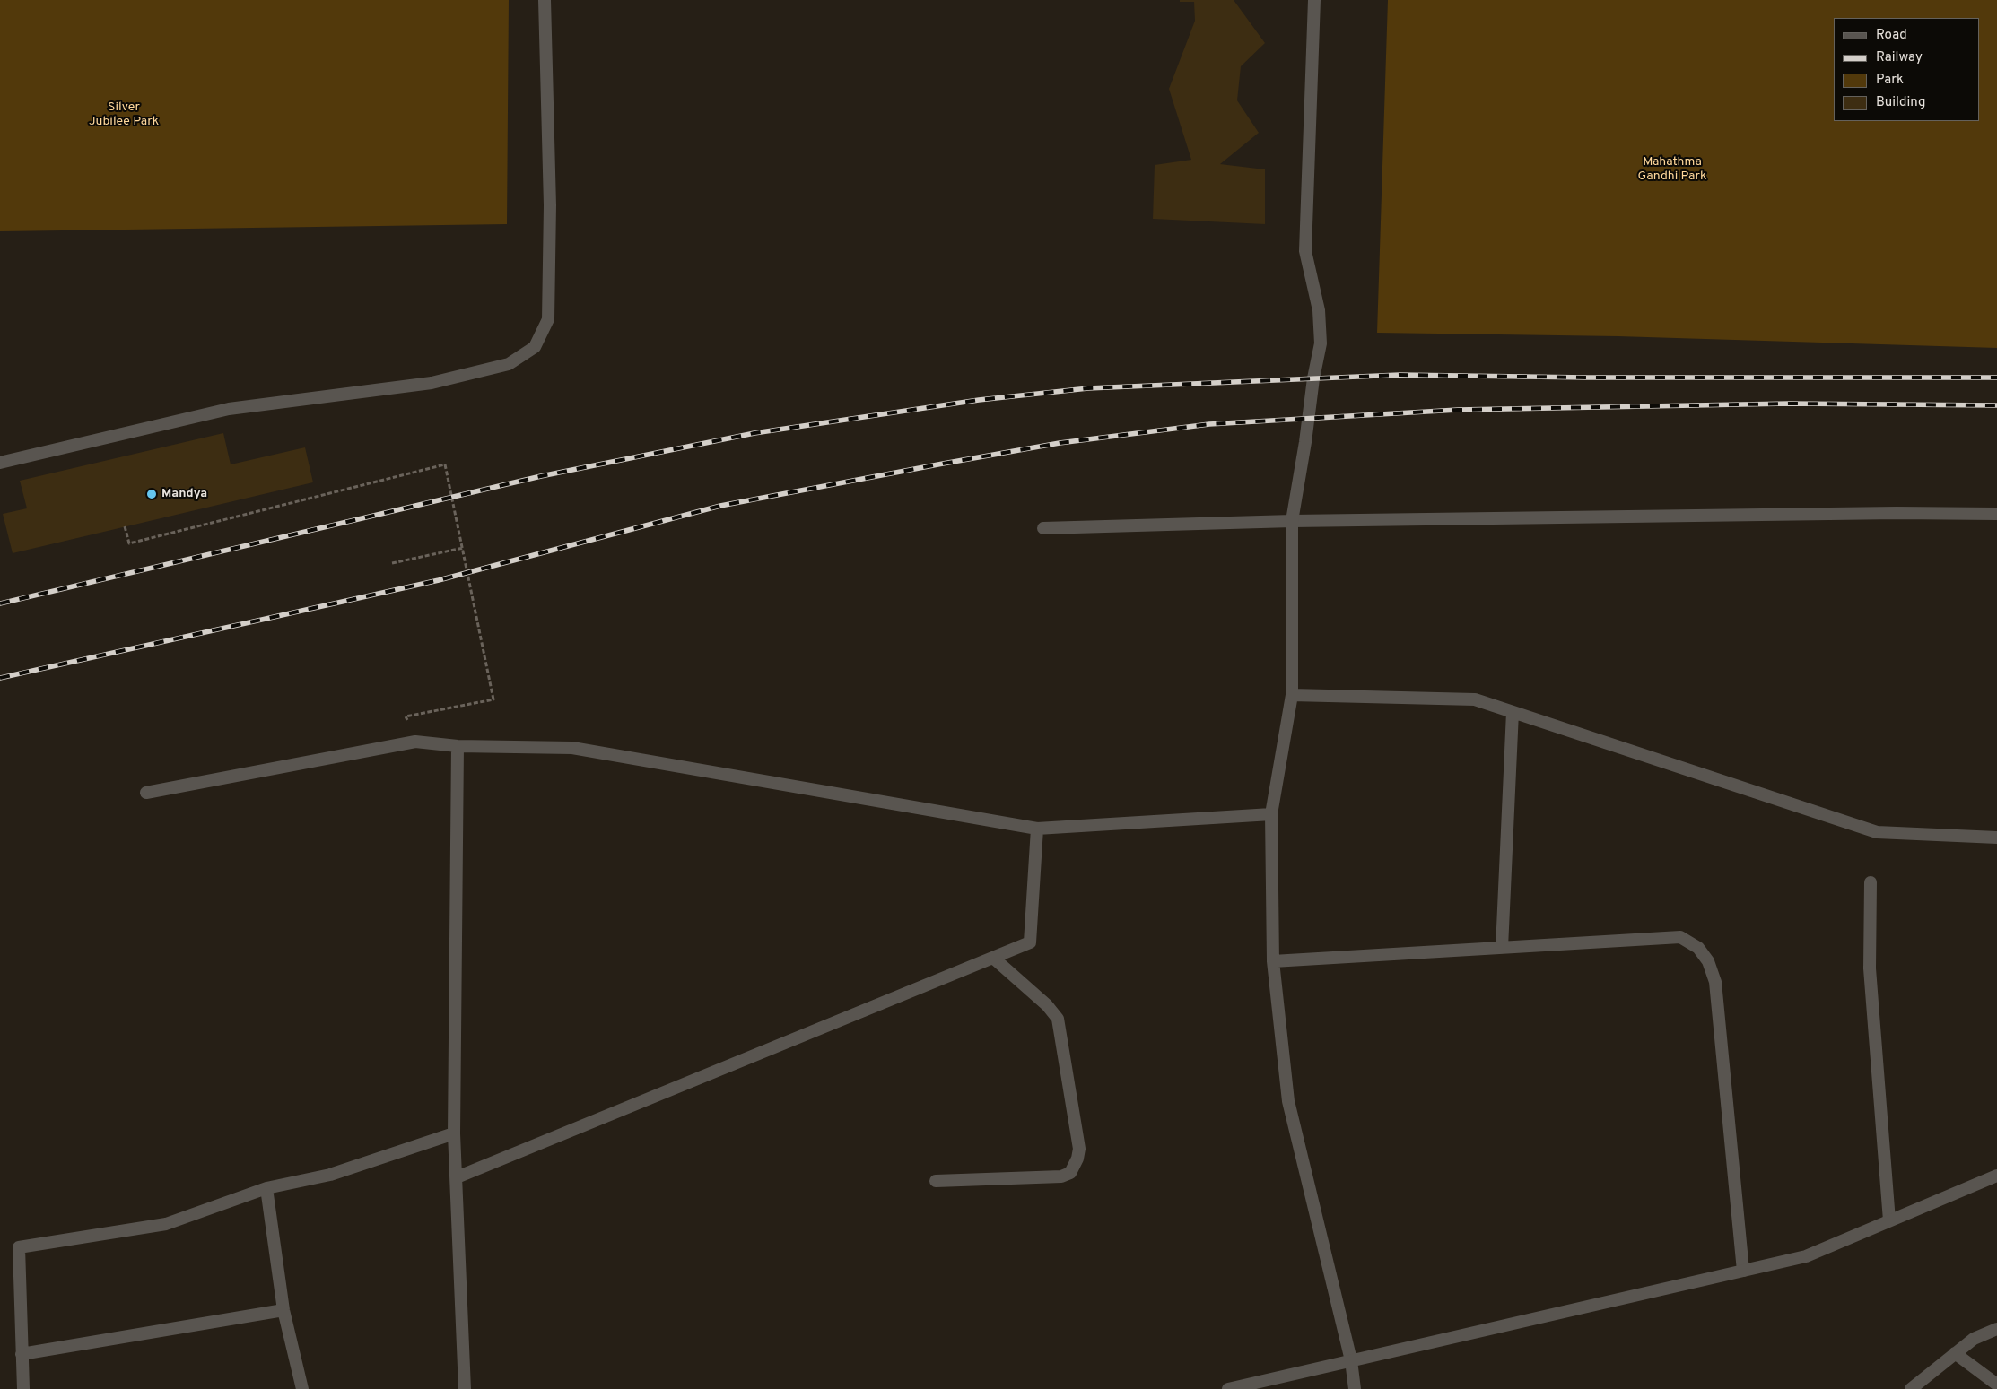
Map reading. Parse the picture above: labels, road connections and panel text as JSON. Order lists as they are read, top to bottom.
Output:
{
  "parks": ["Silver Jubilee Park", "Mahathma Gandhi Park"],
  "places": ["Mandya"],
  "legend": [
    "Road",
    "Railway",
    "Park",
    "Building"
  ]
}
